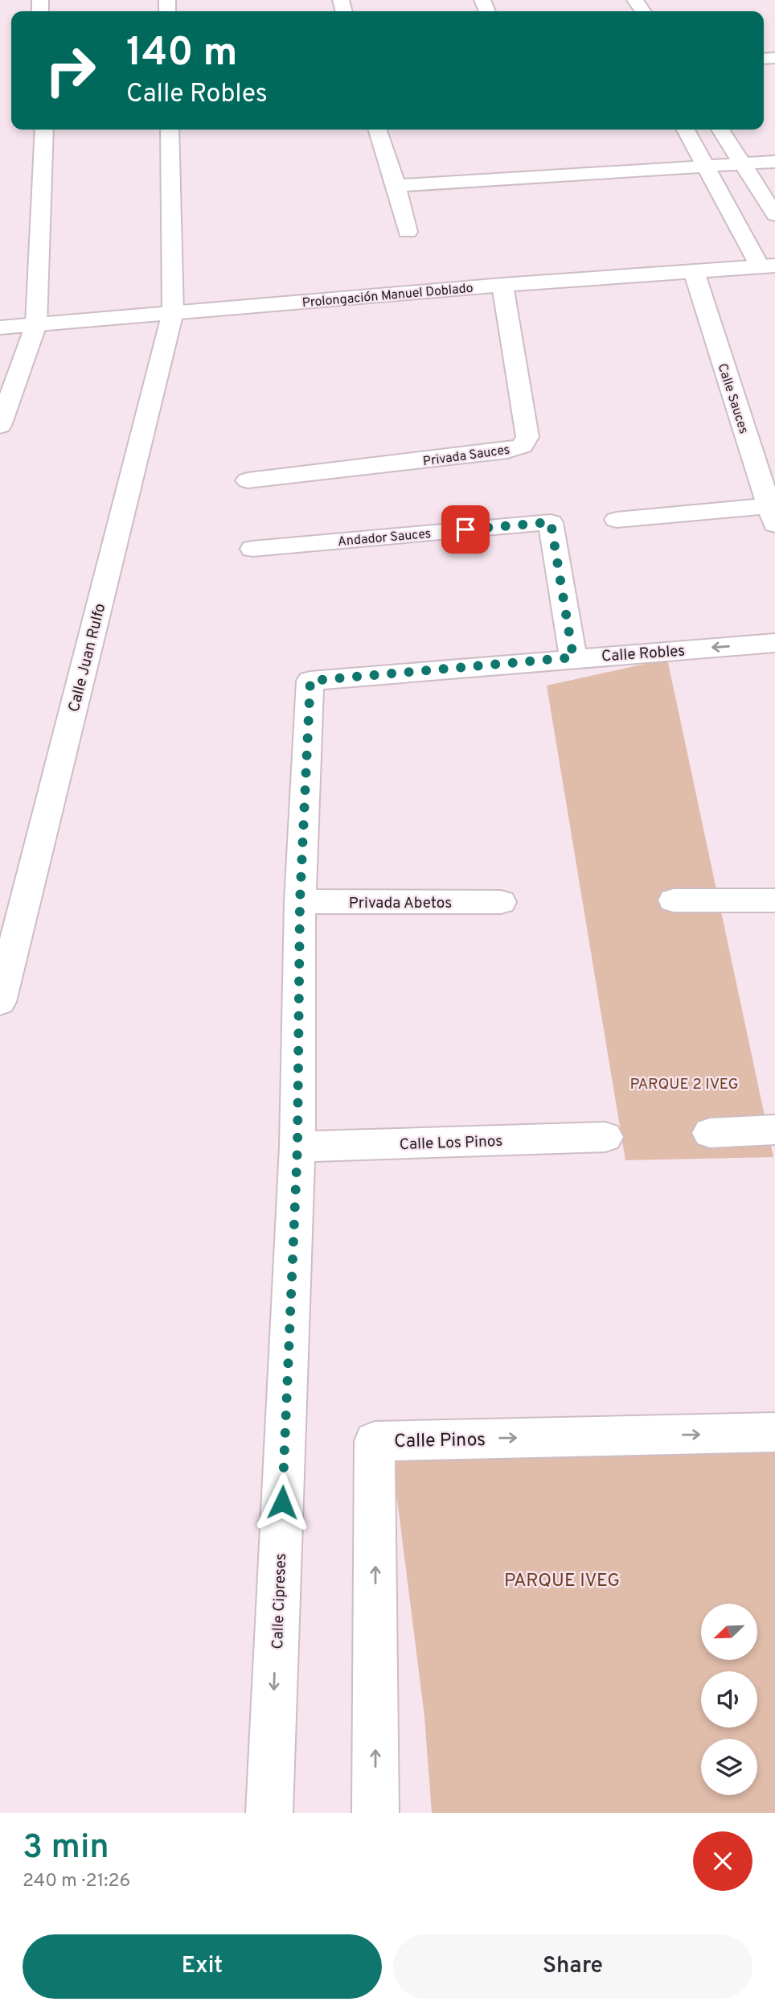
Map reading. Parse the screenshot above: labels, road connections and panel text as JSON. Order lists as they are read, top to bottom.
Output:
{
  "streets": {
    "street": [
      "Prolongación Manuel Doblado",
      "Calle Sauces",
      "Privada Sauces",
      "Andador Sauces",
      "Calle Robles",
      "Calle Juan Rulfo",
      "Privada Abetos",
      "Calle Los Pinos",
      "Calle Pinos",
      "Calle Cipreses"
    ]
  },
  "crossings": [
    ["Prolongación Manuel Doblado", "Calle Sauces"],
    ["Prolongación Manuel Doblado", "Privada Sauces"],
    ["Prolongación Manuel Doblado", "Calle Juan Rulfo"],
    ["Andador Sauces", "Calle Robles"],
    ["Calle Robles", "Calle Cipreses"],
    ["Privada Abetos", "Calle Cipreses"],
    ["Calle Los Pinos", "Calle Cipreses"]
  ],
  "one_way": ["Calle Cipreses"],
  "parks": ["PARQUE 2 IVEG", "PARQUE IVEG"],
  "north": "bottom left",
  "page": {
    "turn": ["140 m", "Calle Robles"],
    "heading": ["3 min", "240 m · 21:26"],
    "buttons": ["Exit", "Share"]
  }
}
